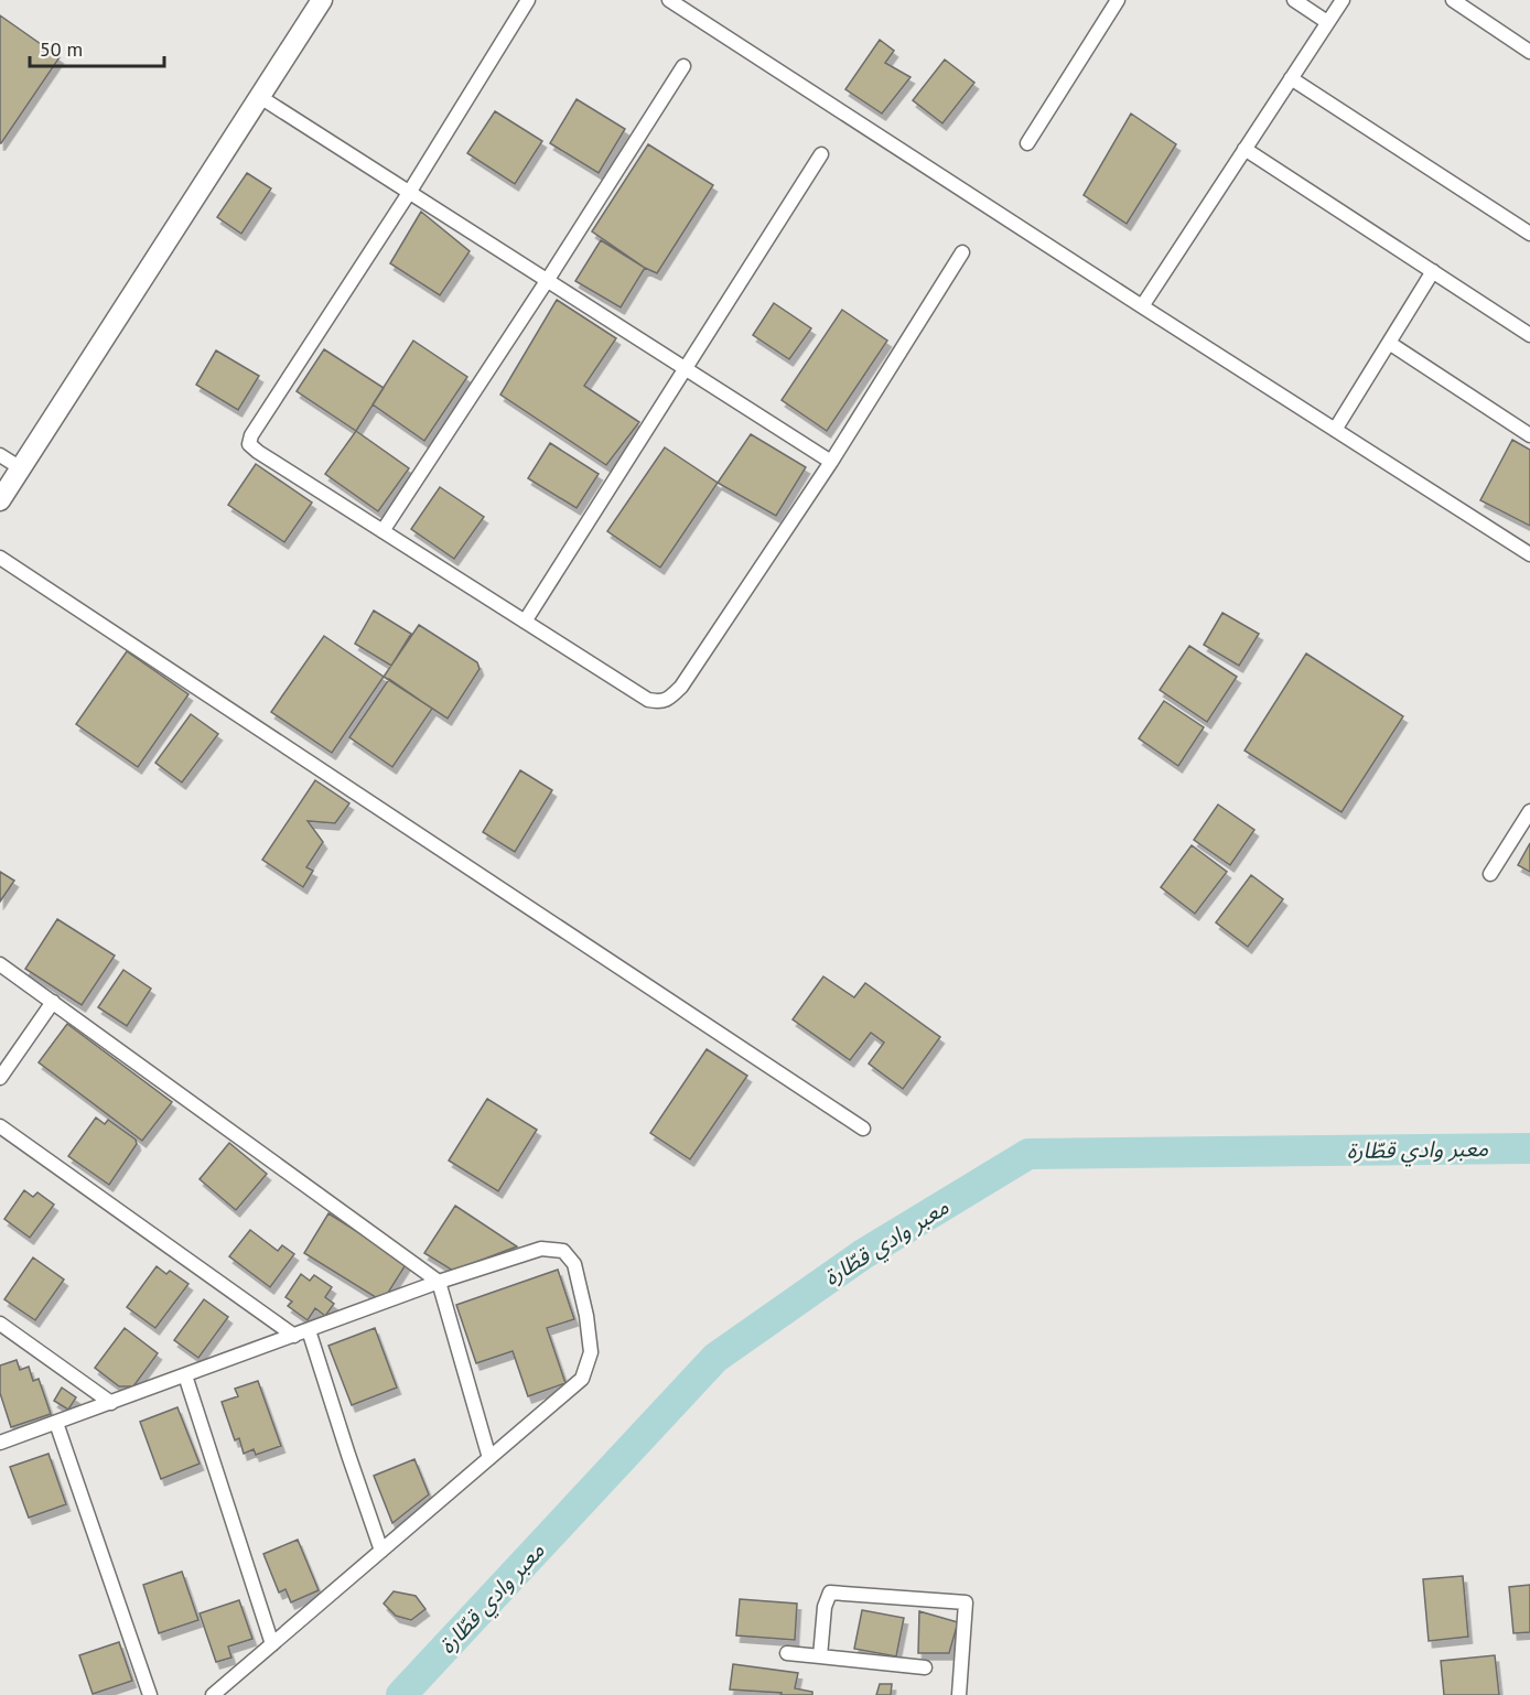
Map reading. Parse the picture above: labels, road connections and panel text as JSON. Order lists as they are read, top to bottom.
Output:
{
  "water": ["معبر وادي قطّارة"],
  "scale_bar": "50 m"
}
